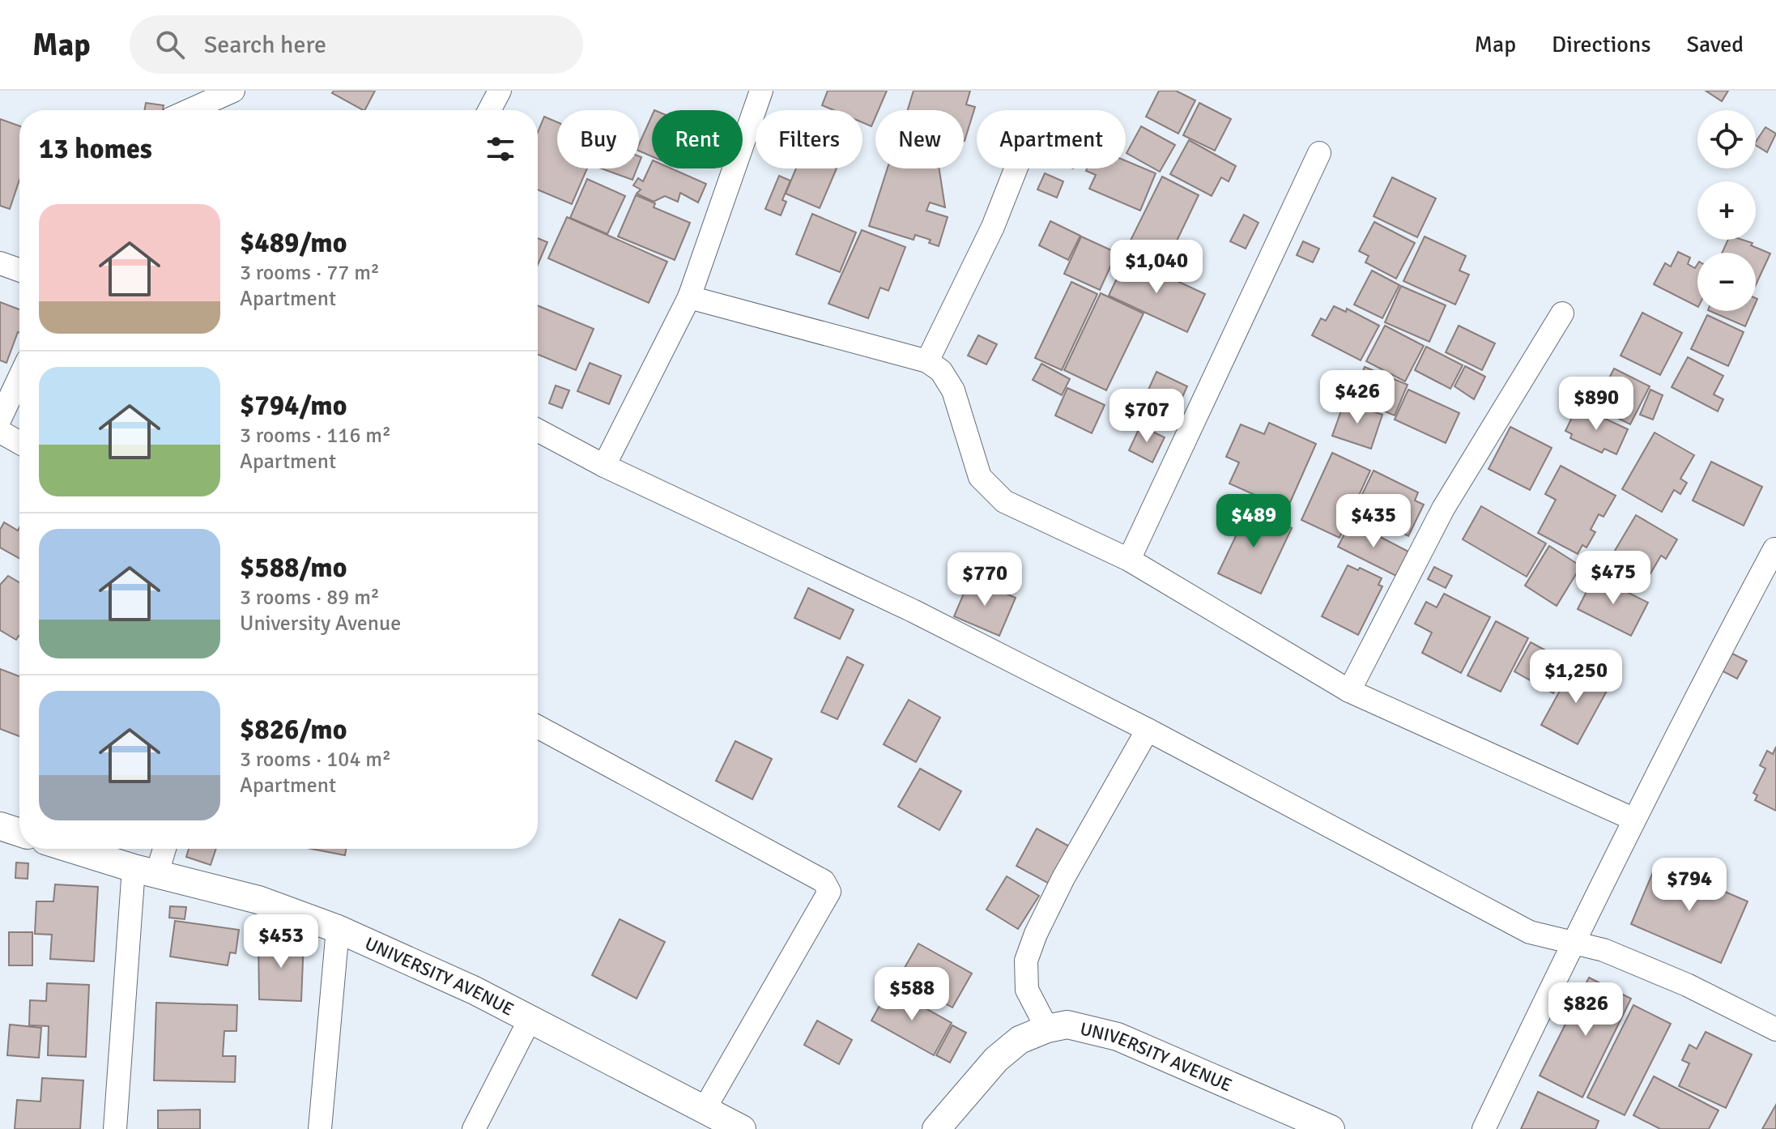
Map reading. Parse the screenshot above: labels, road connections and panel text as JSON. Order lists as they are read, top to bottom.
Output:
{
  "streets": {
    "street": ["UNIVERSITY AVENUE"]
  },
  "page": {
    "header": "Map",
    "search": "Search here",
    "nav": ["Map", "Directions", "Saved"],
    "map_buttons": ["+", "−"],
    "chip": [
      "Buy",
      "Rent",
      "Filters",
      "New",
      "Apartment"
    ],
    "heading": "13 homes",
    "list": [
      {
        "name": "$489/mo",
        "note": "3 rooms · 77 m² · Apartment"
      },
      {
        "name": "$794/mo",
        "note": "3 rooms · 116 m² · Apartment"
      },
      {
        "name": "$588/mo",
        "note": "3 rooms · 89 m² · University Avenue"
      },
      {
        "name": "$826/mo",
        "note": "3 rooms · 104 m² · Apartment"
      }
    ],
    "price": [
      "$1,040",
      "$426",
      "$890",
      "$707",
      "$489",
      "$435",
      "$475",
      "$770",
      "$1,250",
      "$794",
      "$453",
      "$588",
      "$826"
    ]
  }
}
